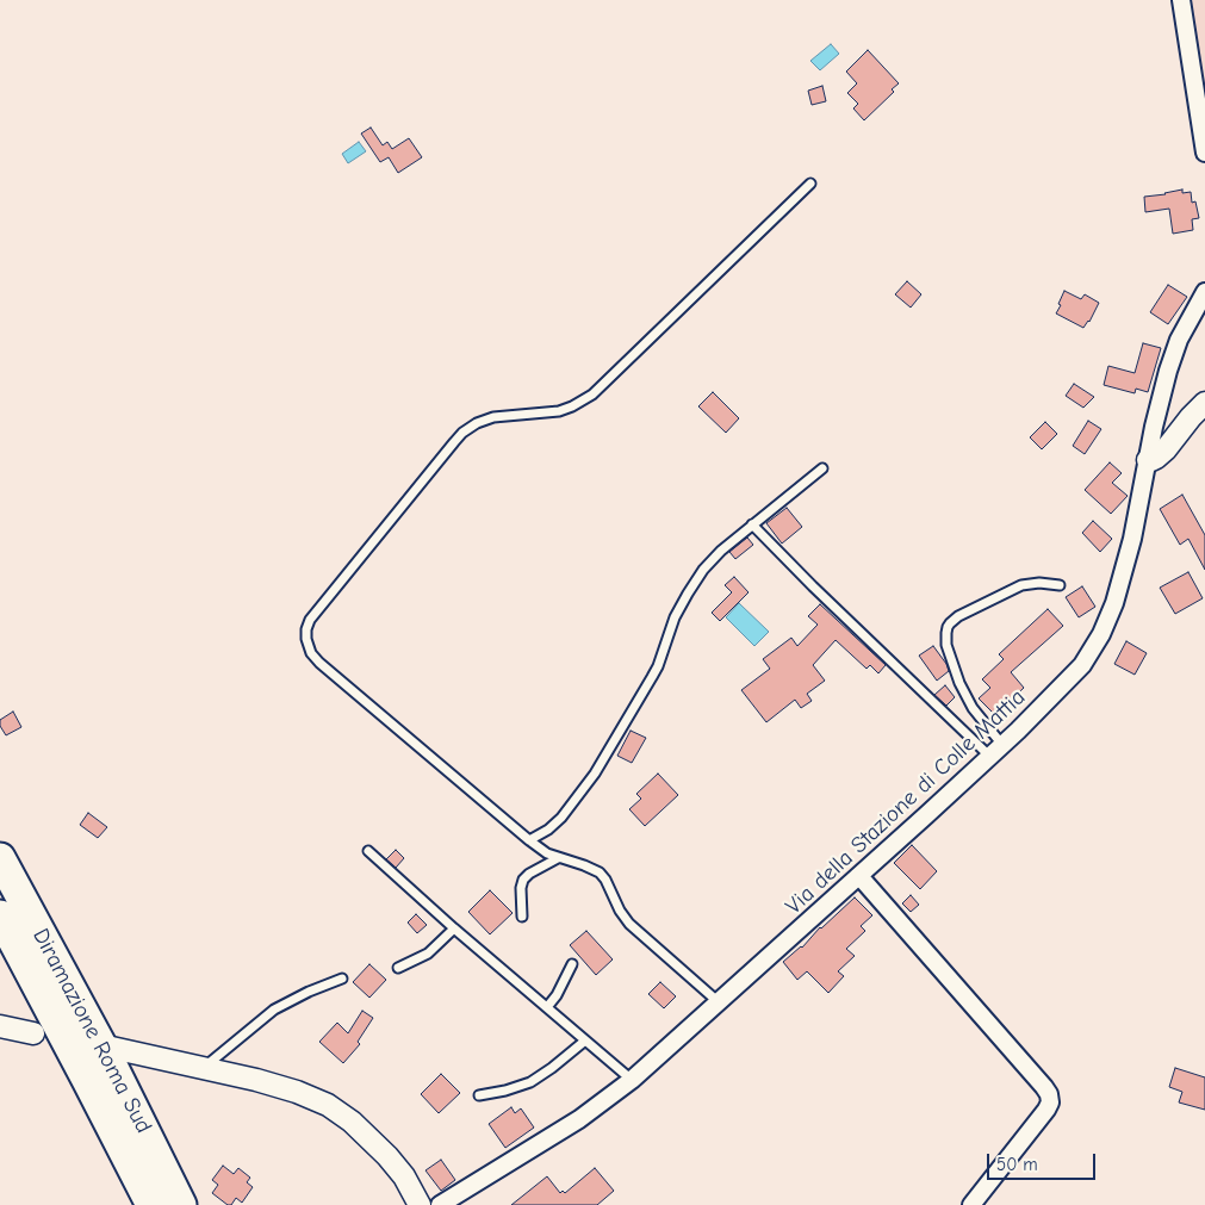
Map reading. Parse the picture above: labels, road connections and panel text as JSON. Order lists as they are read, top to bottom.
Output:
{
  "streets": {
    "highway": ["Diramazione Roma Sud"],
    "street": ["Via della Stazione di Colle Mattia"]
  },
  "scale_bar": "50 m"
}
